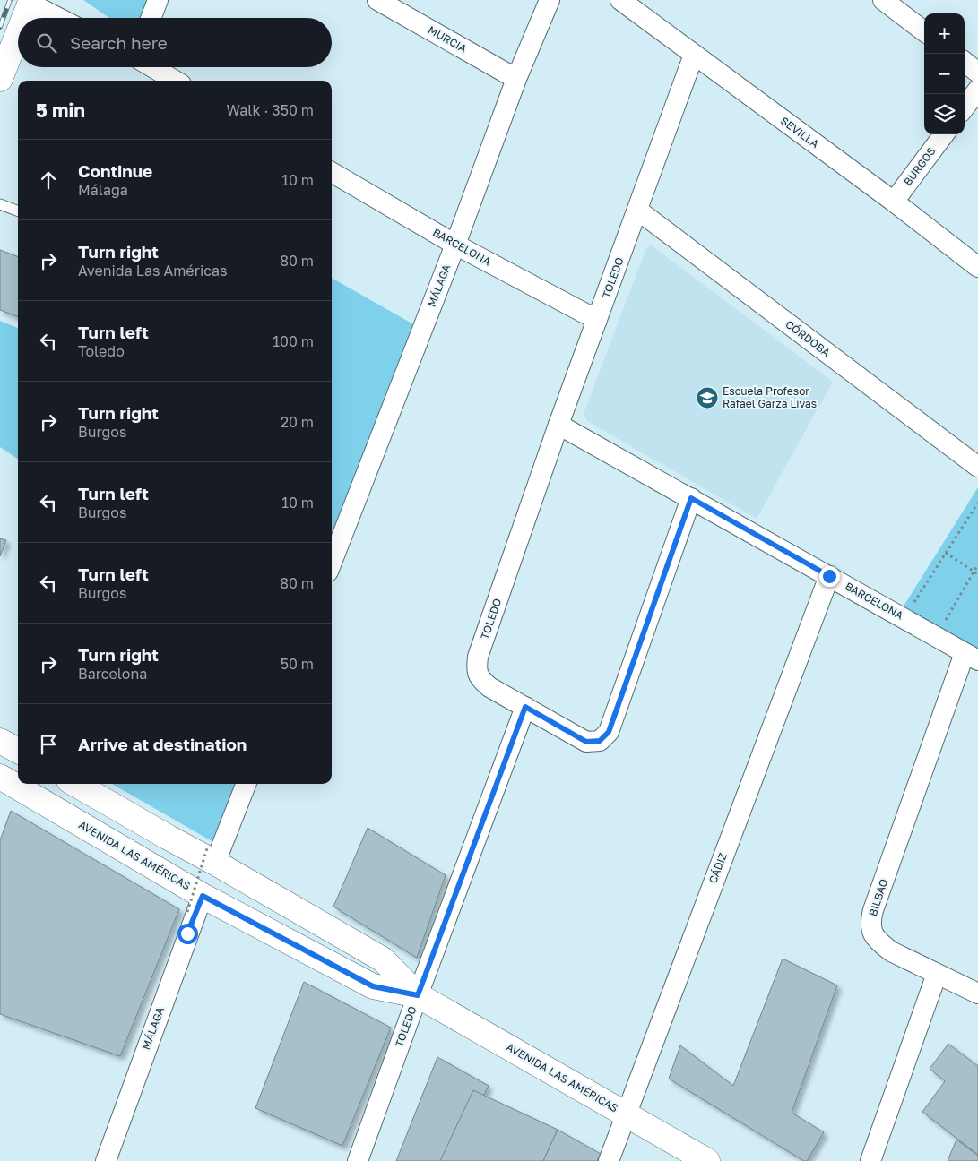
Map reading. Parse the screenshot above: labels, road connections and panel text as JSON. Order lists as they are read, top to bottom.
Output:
{
  "streets": {
    "main road": ["AVENIDA LAS AMÉRICAS"],
    "street": [
      "MURCIA",
      "SEVILLA",
      "BURGOS",
      "BARCELONA",
      "TOLEDO",
      "MÁLAGA",
      "CÓRDOBA",
      "CÁDIZ",
      "BILBAO"
    ]
  },
  "crossings": [
    ["MURCIA", "MÁLAGA"],
    ["SEVILLA", "BURGOS"],
    ["SEVILLA", "TOLEDO"],
    ["BARCELONA", "TOLEDO"],
    ["BARCELONA", "MÁLAGA"],
    ["BARCELONA", "CÁDIZ"],
    ["BARCELONA", "BILBAO"],
    ["TOLEDO", "CÓRDOBA"],
    ["TOLEDO", "AVENIDA LAS AMÉRICAS"],
    ["MÁLAGA", "AVENIDA LAS AMÉRICAS"],
    ["AVENIDA LAS AMÉRICAS", "CÁDIZ"]
  ],
  "places": {
    "school or university": ["Escuela Profesor Rafael Garza Livas"]
  },
  "page": {
    "map_buttons": ["+", "−"],
    "search": "Search here",
    "heading": ["5 min", "Walk · 350 m"],
    "list": [
      ["Continue", "Málaga", "10 m"],
      ["Turn right", "Avenida Las Américas", "80 m"],
      ["Turn left", "Toledo", "100 m"],
      ["Turn right", "Burgos", "20 m"],
      ["Turn left", "Burgos", "10 m"],
      ["Turn left", "Burgos", "80 m"],
      ["Turn right", "Barcelona", "50 m"],
      "Arrive at destination"
    ]
  }
}
